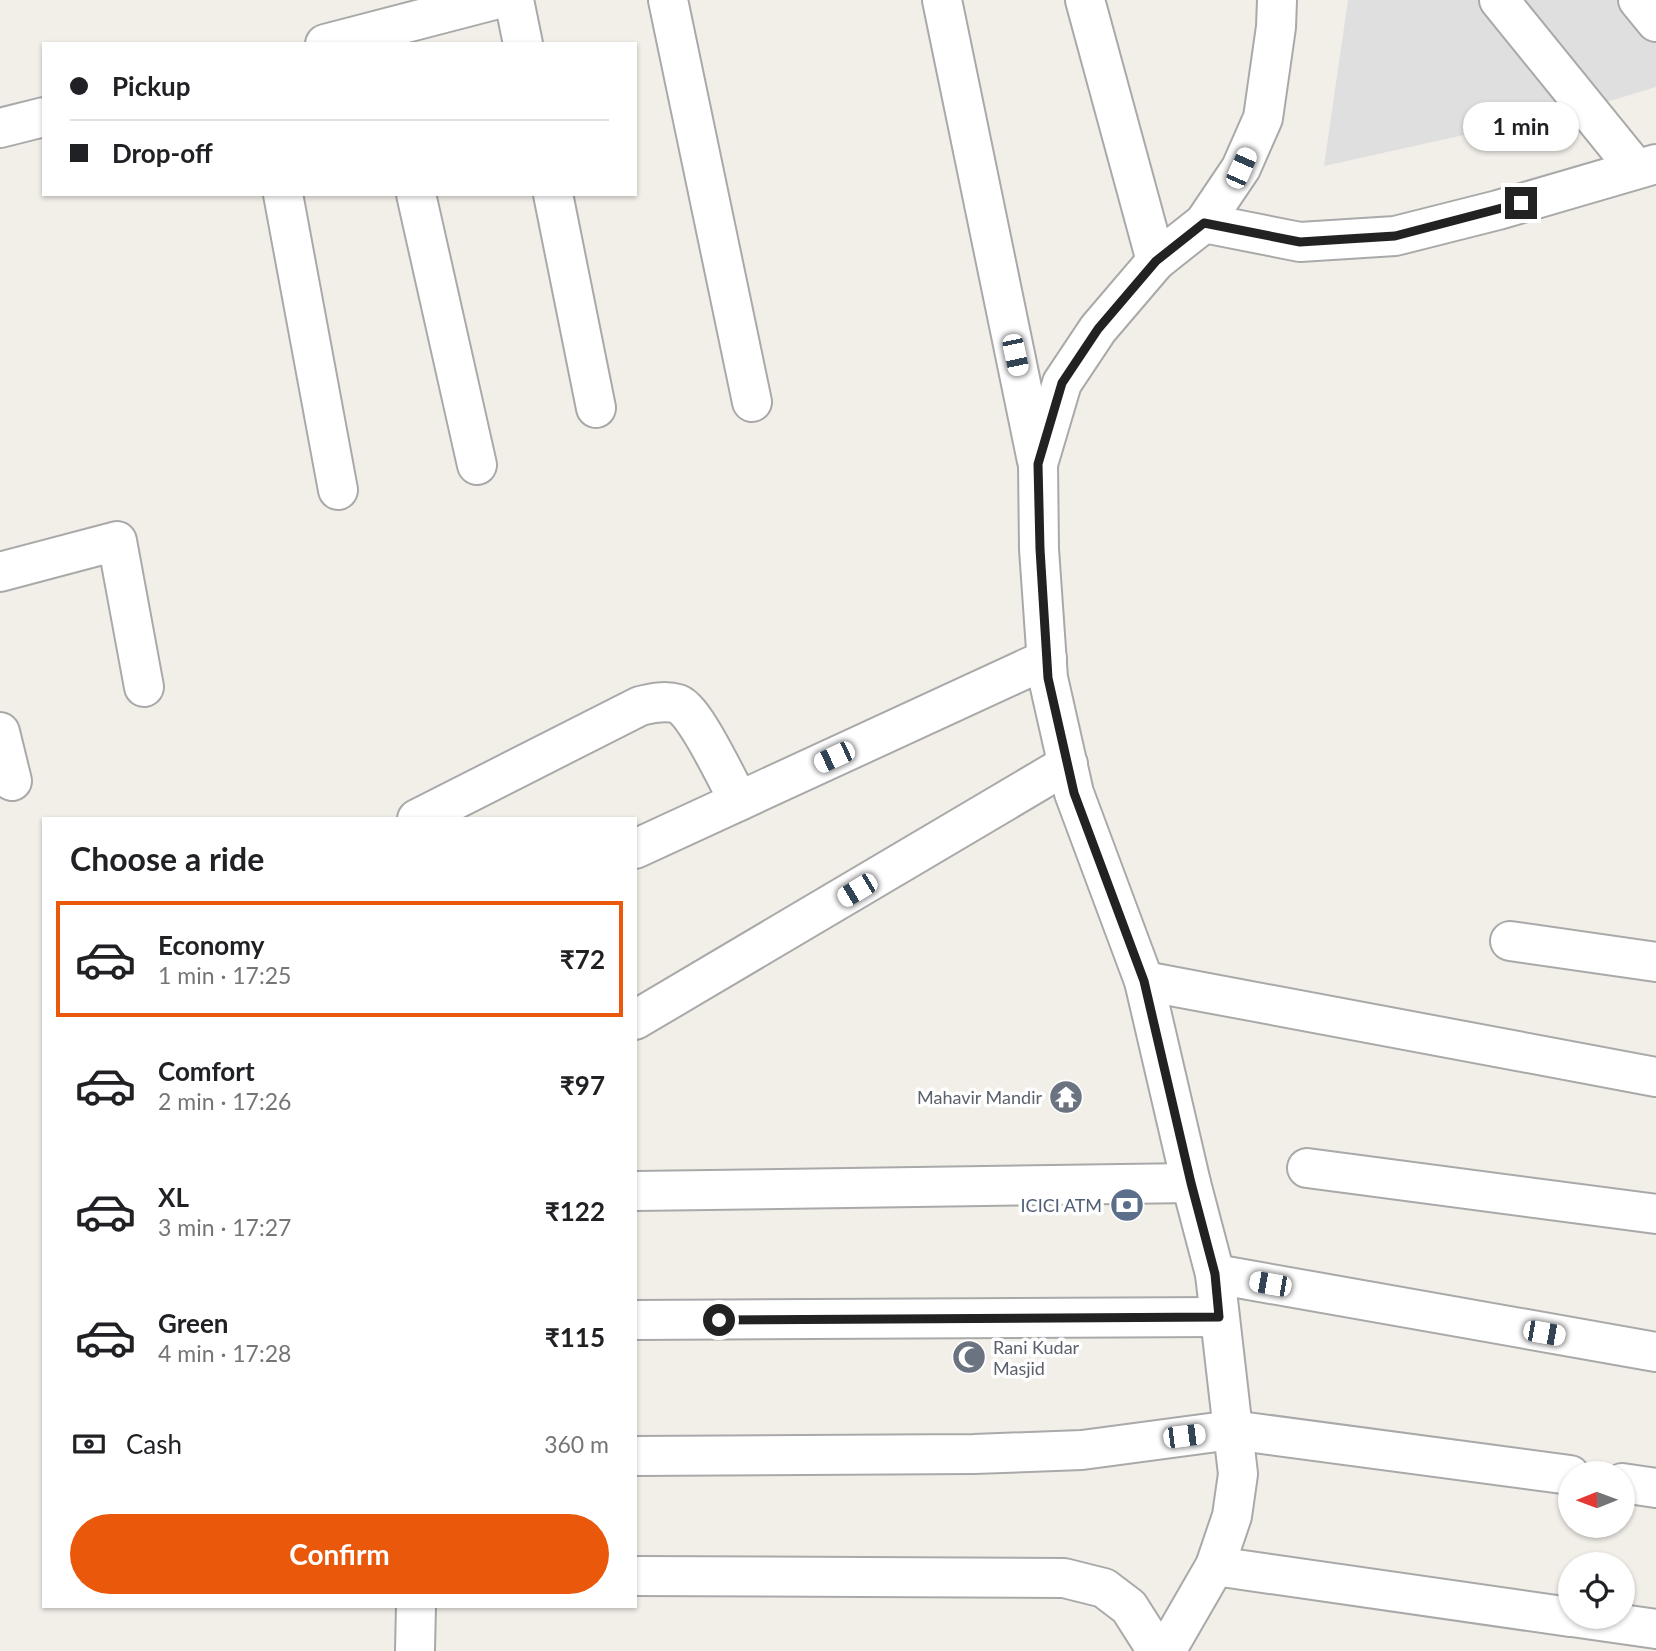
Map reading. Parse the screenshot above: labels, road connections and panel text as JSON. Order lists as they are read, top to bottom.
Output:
{
  "places": {
    "temple": ["Mahavir Mandir"],
    "bank": ["ICICI ATM"],
    "mosque": ["Rani Kudar Masjid"]
  },
  "north": "left",
  "page": {
    "banner": ["Pickup", "Drop-off"],
    "bubble": "1 min",
    "heading": "Choose a ride",
    "list": [
      {
        "name": "Economy",
        "note": "1 min · 17:25",
        "value": "₹72"
      },
      {
        "name": "Comfort",
        "note": "2 min · 17:26",
        "value": "₹97"
      },
      {
        "name": "XL",
        "note": "3 min · 17:27",
        "value": "₹122"
      },
      {
        "name": "Green",
        "note": "4 min · 17:28",
        "value": "₹115"
      }
    ],
    "pay": ["Cash", "360 m"],
    "buttons": "Confirm"
  }
}
